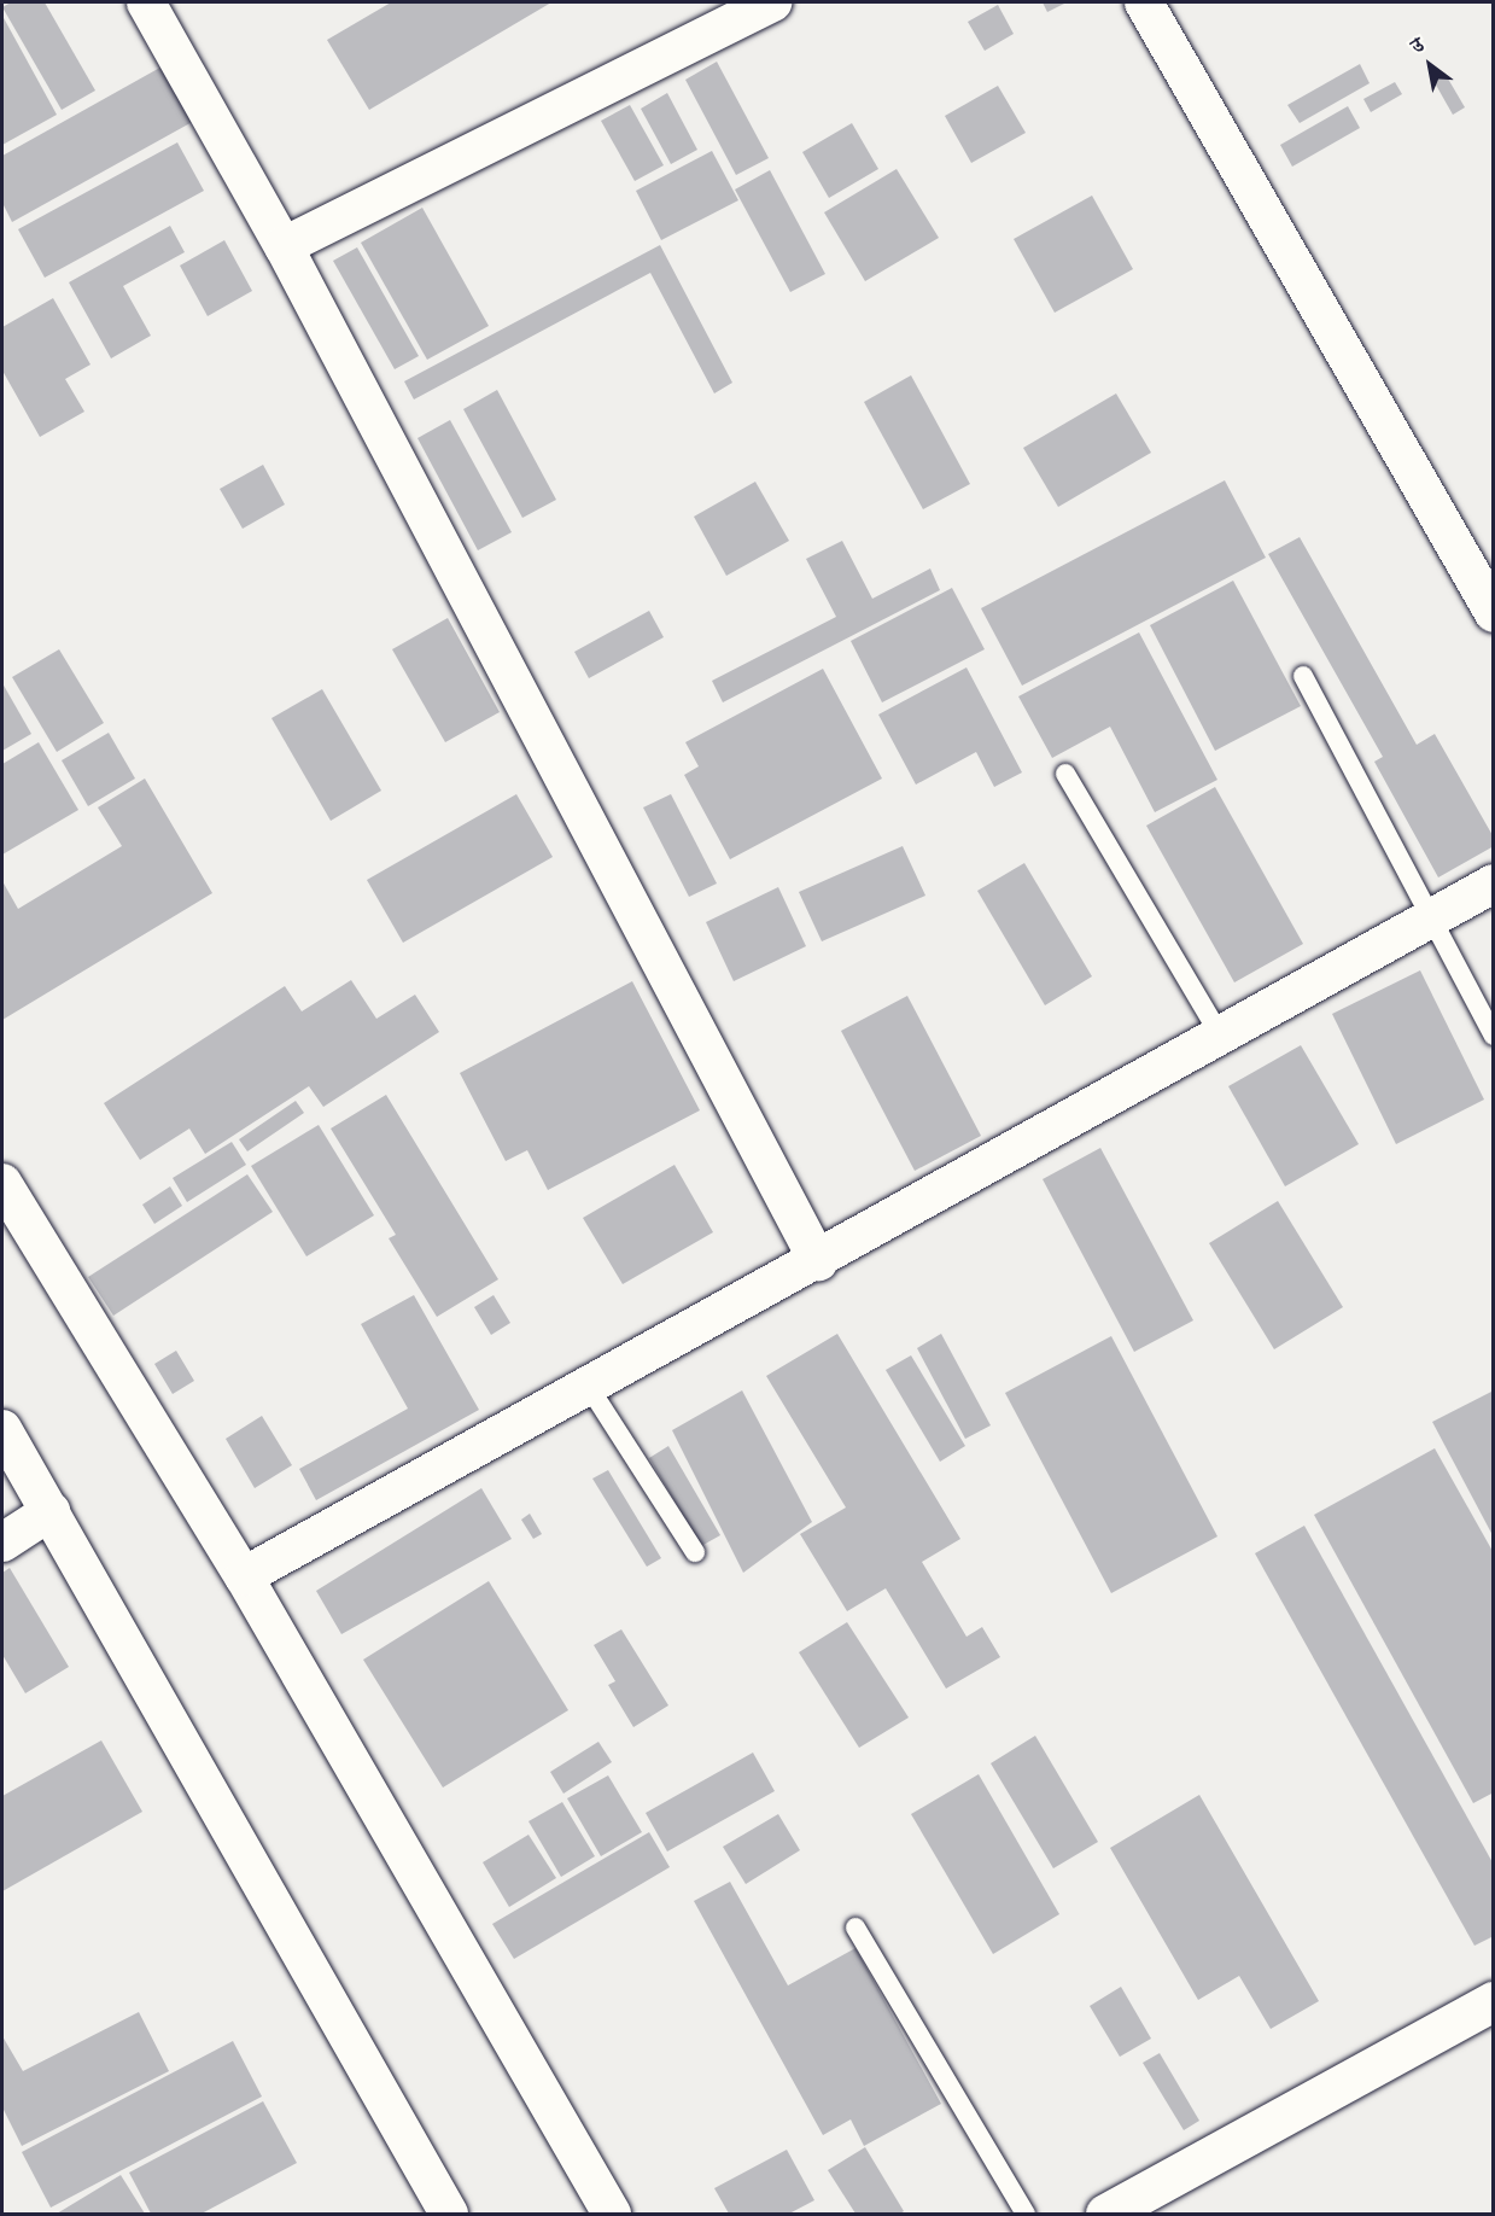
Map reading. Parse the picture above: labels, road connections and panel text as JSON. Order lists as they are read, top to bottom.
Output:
{
  "north": "top left"
}
